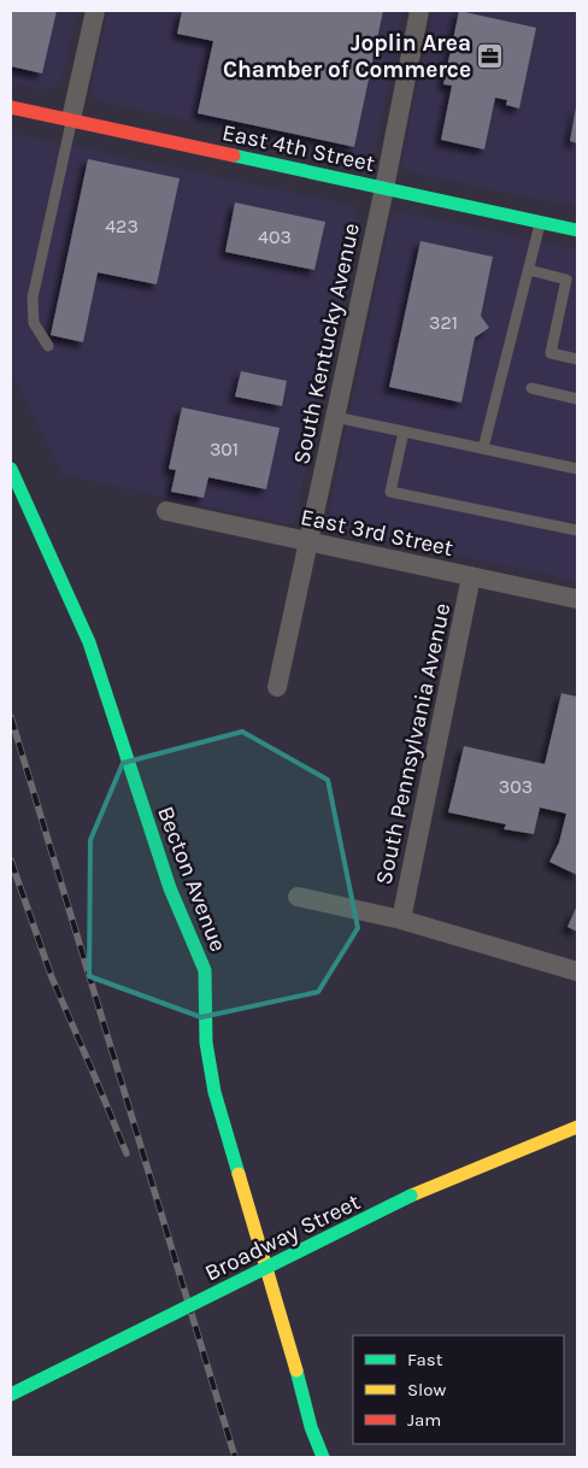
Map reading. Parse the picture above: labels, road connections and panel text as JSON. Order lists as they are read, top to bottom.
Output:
{
  "streets": {
    "street": [
      "East 4th Street",
      "South Kentucky Avenue",
      "East 3rd Street",
      "South Pennsylvania Avenue",
      "Becton Avenue",
      "Broadway Street"
    ]
  },
  "crossings": [
    ["East 4th Street", "South Kentucky Avenue"],
    ["South Kentucky Avenue", "East 3rd Street"],
    ["East 3rd Street", "South Pennsylvania Avenue"]
  ],
  "places": {
    "office": ["Joplin Area Chamber of Commerce"]
  },
  "house_numbers": [
    "423",
    "403",
    "321",
    "301",
    "303"
  ],
  "legend": ["Fast", "Slow", "Jam"]
}
